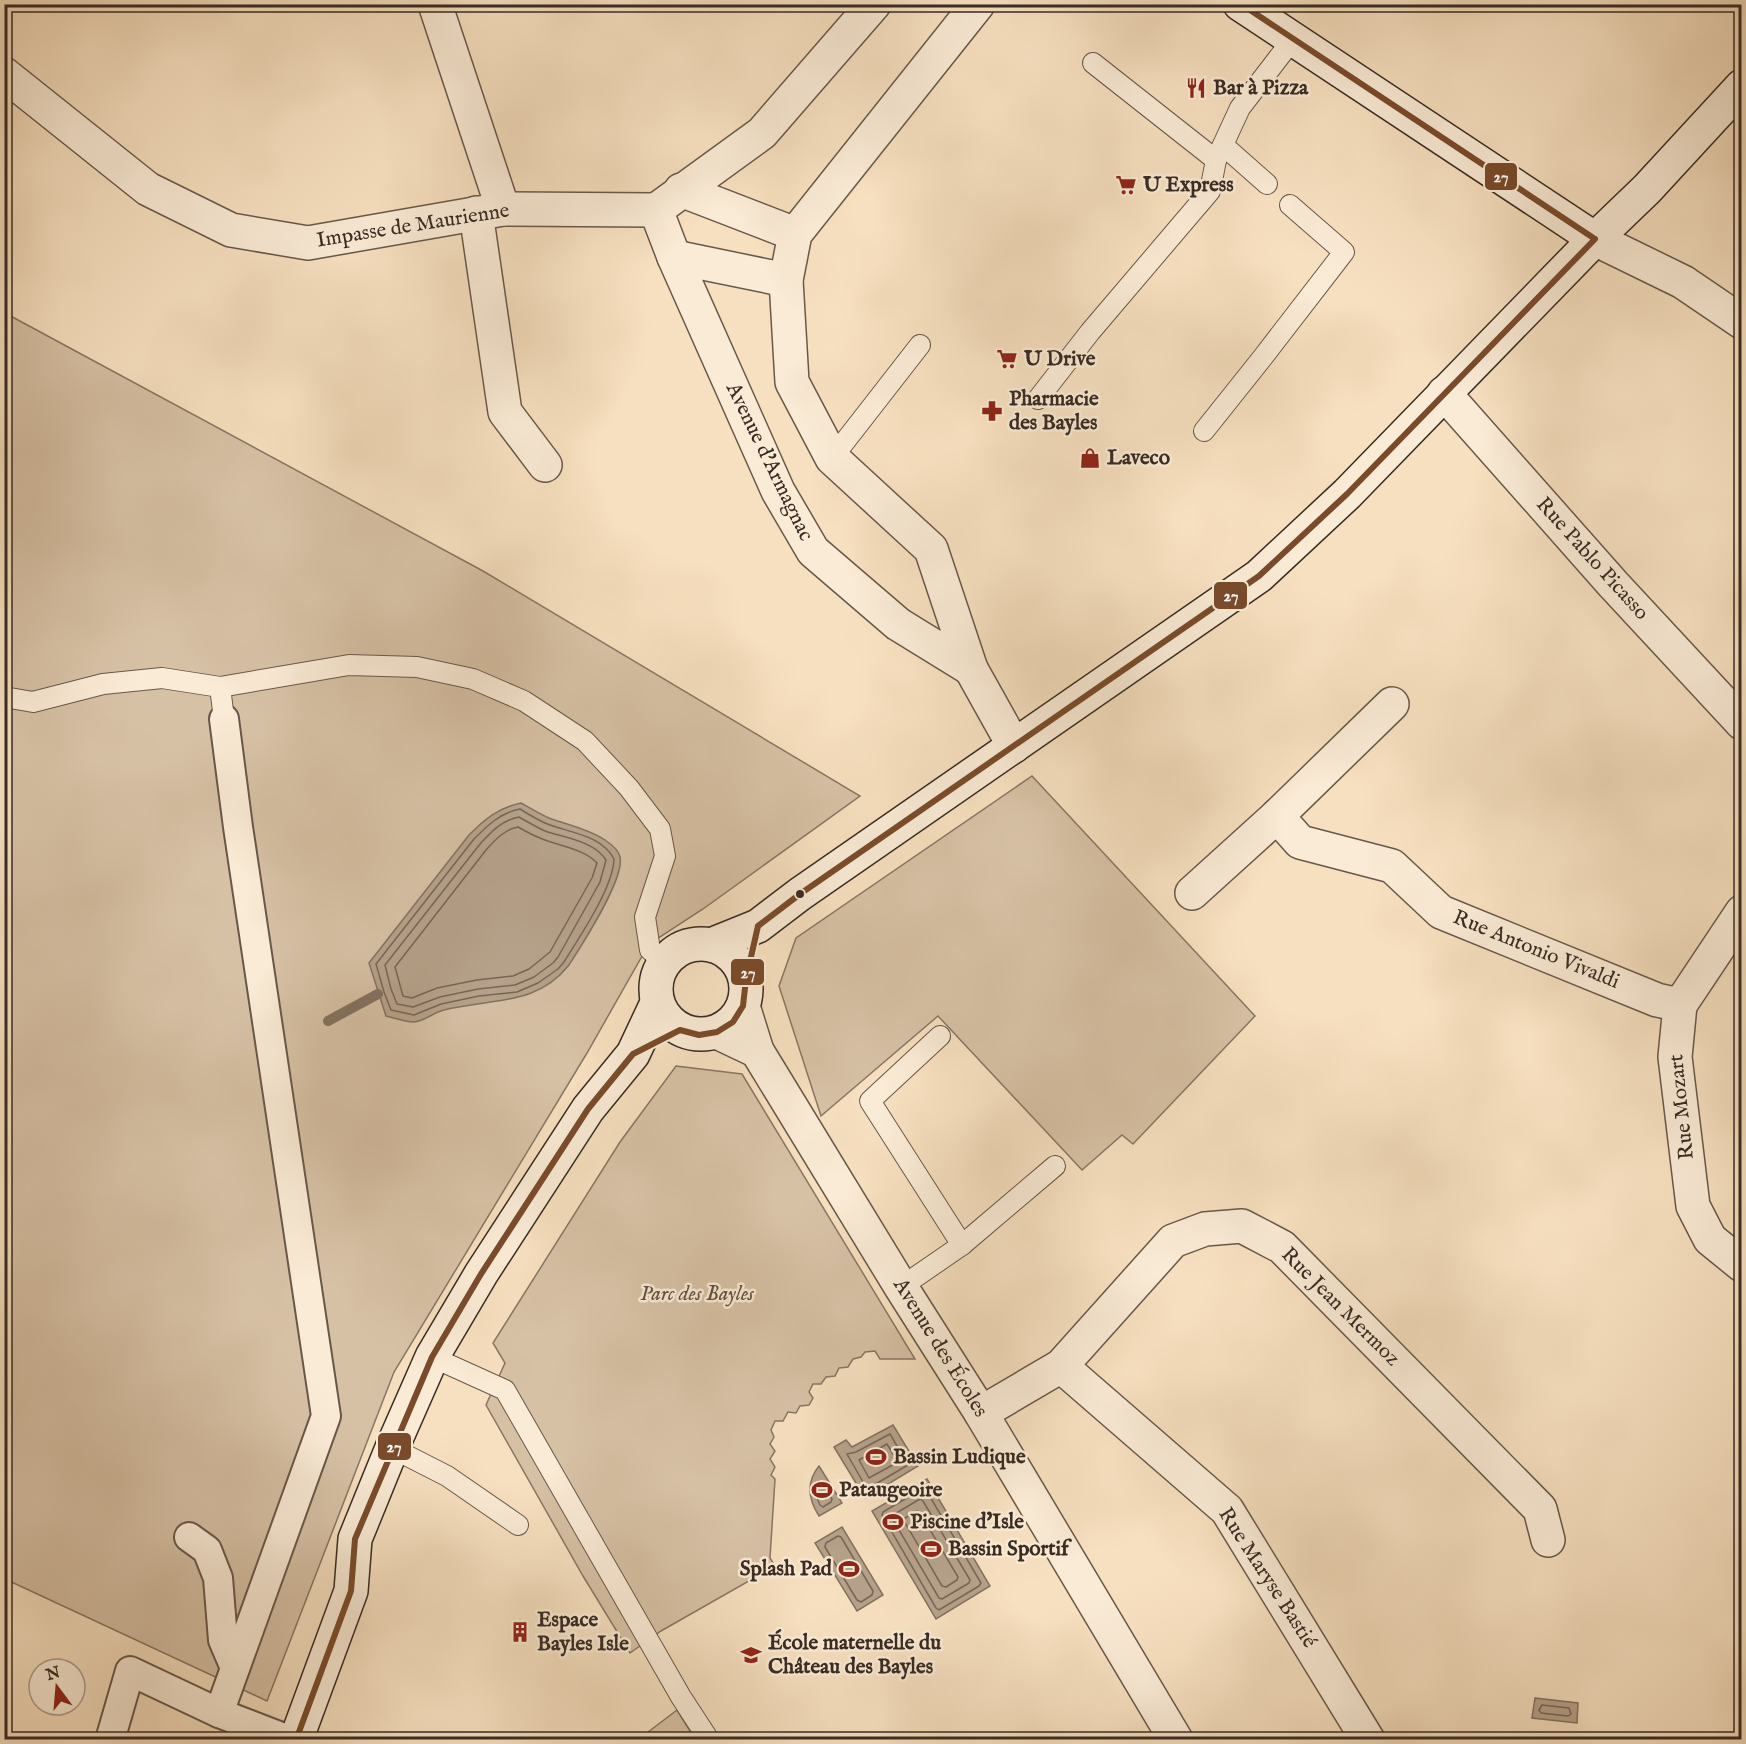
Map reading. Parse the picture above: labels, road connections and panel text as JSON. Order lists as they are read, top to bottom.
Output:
{
  "streets": {
    "street": [
      "Impasse de Maurienne",
      "Avenue d'Armagnac",
      "Rue Pablo Picasso",
      "Rue Antonio Vivaldi",
      "Rue Mozart",
      "Rue Jean Mermoz",
      "Avenue des Écoles",
      "Rue Maryse Bastié"
    ]
  },
  "crossings": [
    ["Impasse de Maurienne", "Avenue d'Armagnac"],
    ["Rue Antonio Vivaldi", "Rue Mozart"],
    ["Rue Jean Mermoz", "Avenue des Écoles"],
    ["Rue Jean Mermoz", "Rue Maryse Bastié"]
  ],
  "parks": ["Parc des Bayles"],
  "places": {
    "restaurant": ["Bar à Pizza"],
    "supermarket": ["U Express", "U Drive"],
    "pharmacy": ["Pharmacie des Bayles"],
    "shop": ["Laveco"],
    "sports": [
      "Bassin Ludique",
      "Pataugeoire",
      "Piscine d'Isle",
      "Bassin Sportif",
      "Splash Pad"
    ],
    "building": ["Espace Bayles Isle"],
    "school or university": ["École maternelle du Château des Bayles"]
  },
  "lines": ["transit line 27"],
  "north": "top"
}
